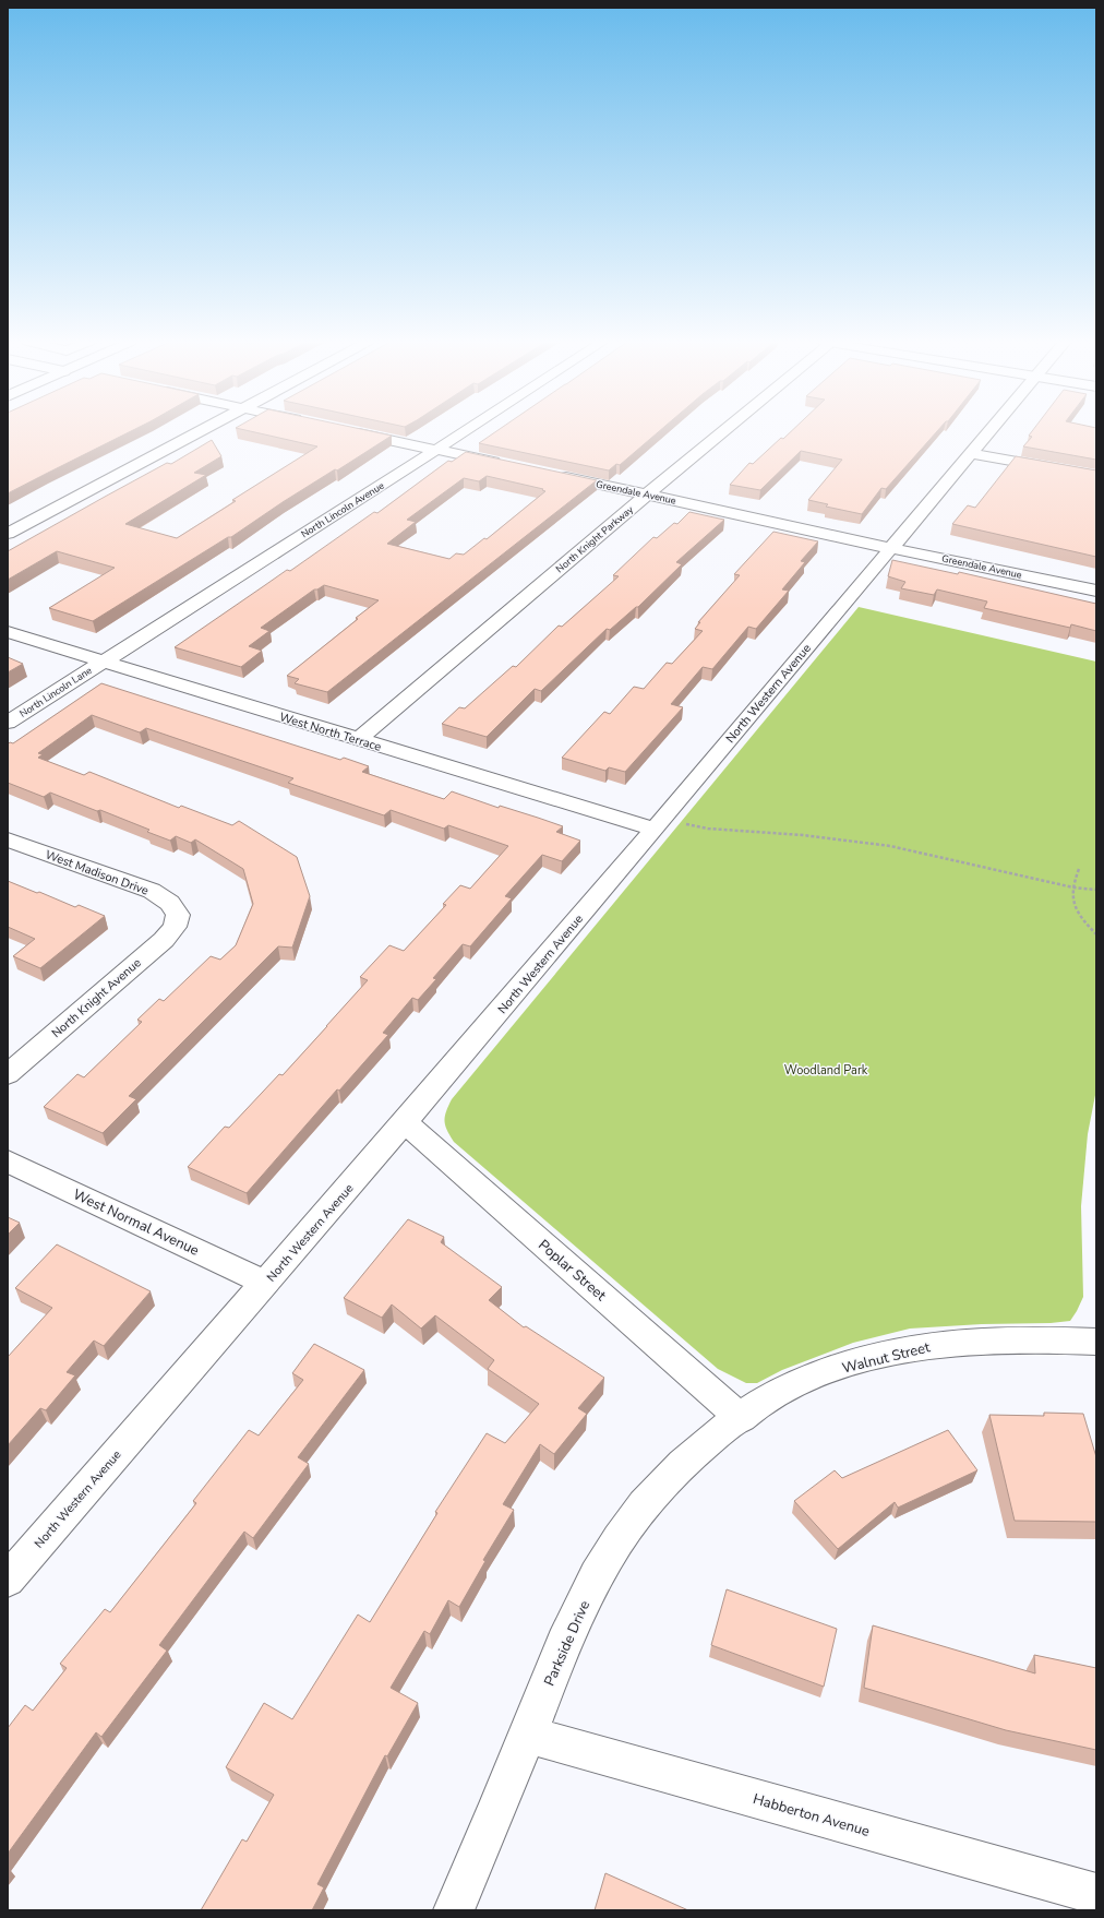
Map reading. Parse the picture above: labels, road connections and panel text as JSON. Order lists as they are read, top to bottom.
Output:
{
  "streets": {
    "street": [
      "Greendale Avenue",
      "North Lincoln Avenue",
      "North Knight Parkway",
      "North Lincoln Lane",
      "North Western Avenue",
      "West North Terrace",
      "West Madison Drive",
      "North Knight Avenue",
      "West Normal Avenue",
      "Poplar Street",
      "Walnut Street",
      "Parkside Drive",
      "Habberton Avenue"
    ]
  },
  "crossings": [
    ["Greendale Avenue", "North Knight Parkway"],
    ["Greendale Avenue", "North Western Avenue"],
    ["North Lincoln Avenue", "North Lincoln Lane"],
    ["North Lincoln Avenue", "West North Terrace"],
    ["North Knight Parkway", "West North Terrace"],
    ["North Lincoln Lane", "West North Terrace"],
    ["North Western Avenue", "West North Terrace"],
    ["North Western Avenue", "West Normal Avenue"],
    ["North Western Avenue", "Poplar Street"],
    ["West Madison Drive", "North Knight Avenue"],
    ["Poplar Street", "Walnut Street"],
    ["Poplar Street", "Parkside Drive"],
    ["Walnut Street", "Parkside Drive"],
    ["Parkside Drive", "Habberton Avenue"]
  ],
  "parks": ["Woodland Park"]
}
